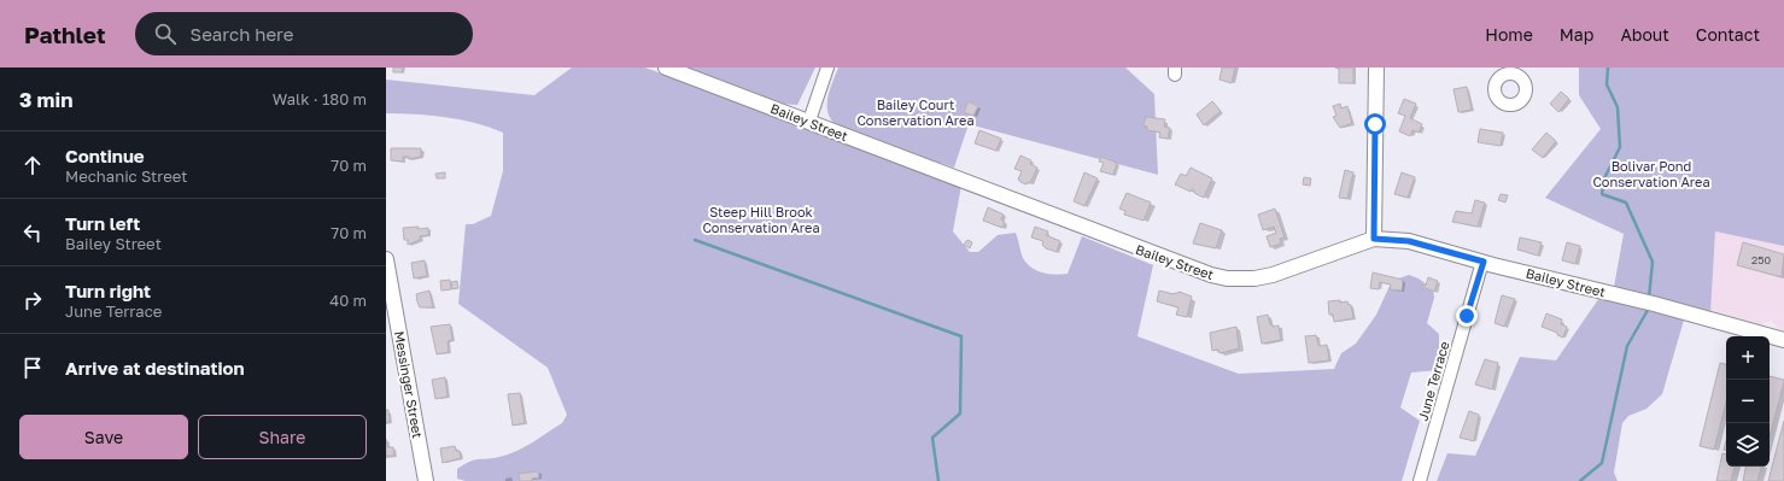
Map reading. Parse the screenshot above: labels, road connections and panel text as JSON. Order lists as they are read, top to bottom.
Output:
{
  "streets": {
    "street": ["Bailey Street", "June Terrace", "Messinger Street"]
  },
  "crossings": [
    ["Bailey Street", "June Terrace"]
  ],
  "parks": ["Bailey Court Conservation Area", "Bolivar Pond Conservation Area", "Steep Hill Brook Conservation Area"],
  "house_numbers": ["250"],
  "page": {
    "header": "Pathlet",
    "search": "Search here",
    "nav": [
      "Home",
      "Map",
      "About",
      "Contact"
    ],
    "heading": ["3 min", "Walk · 180 m"],
    "list": [
      ["Continue", "Mechanic Street", "70 m"],
      ["Turn left", "Bailey Street", "70 m"],
      ["Turn right", "June Terrace", "40 m"],
      "Arrive at destination"
    ],
    "map_buttons": ["+", "−"],
    "buttons": ["Save", "Share"]
  }
}
